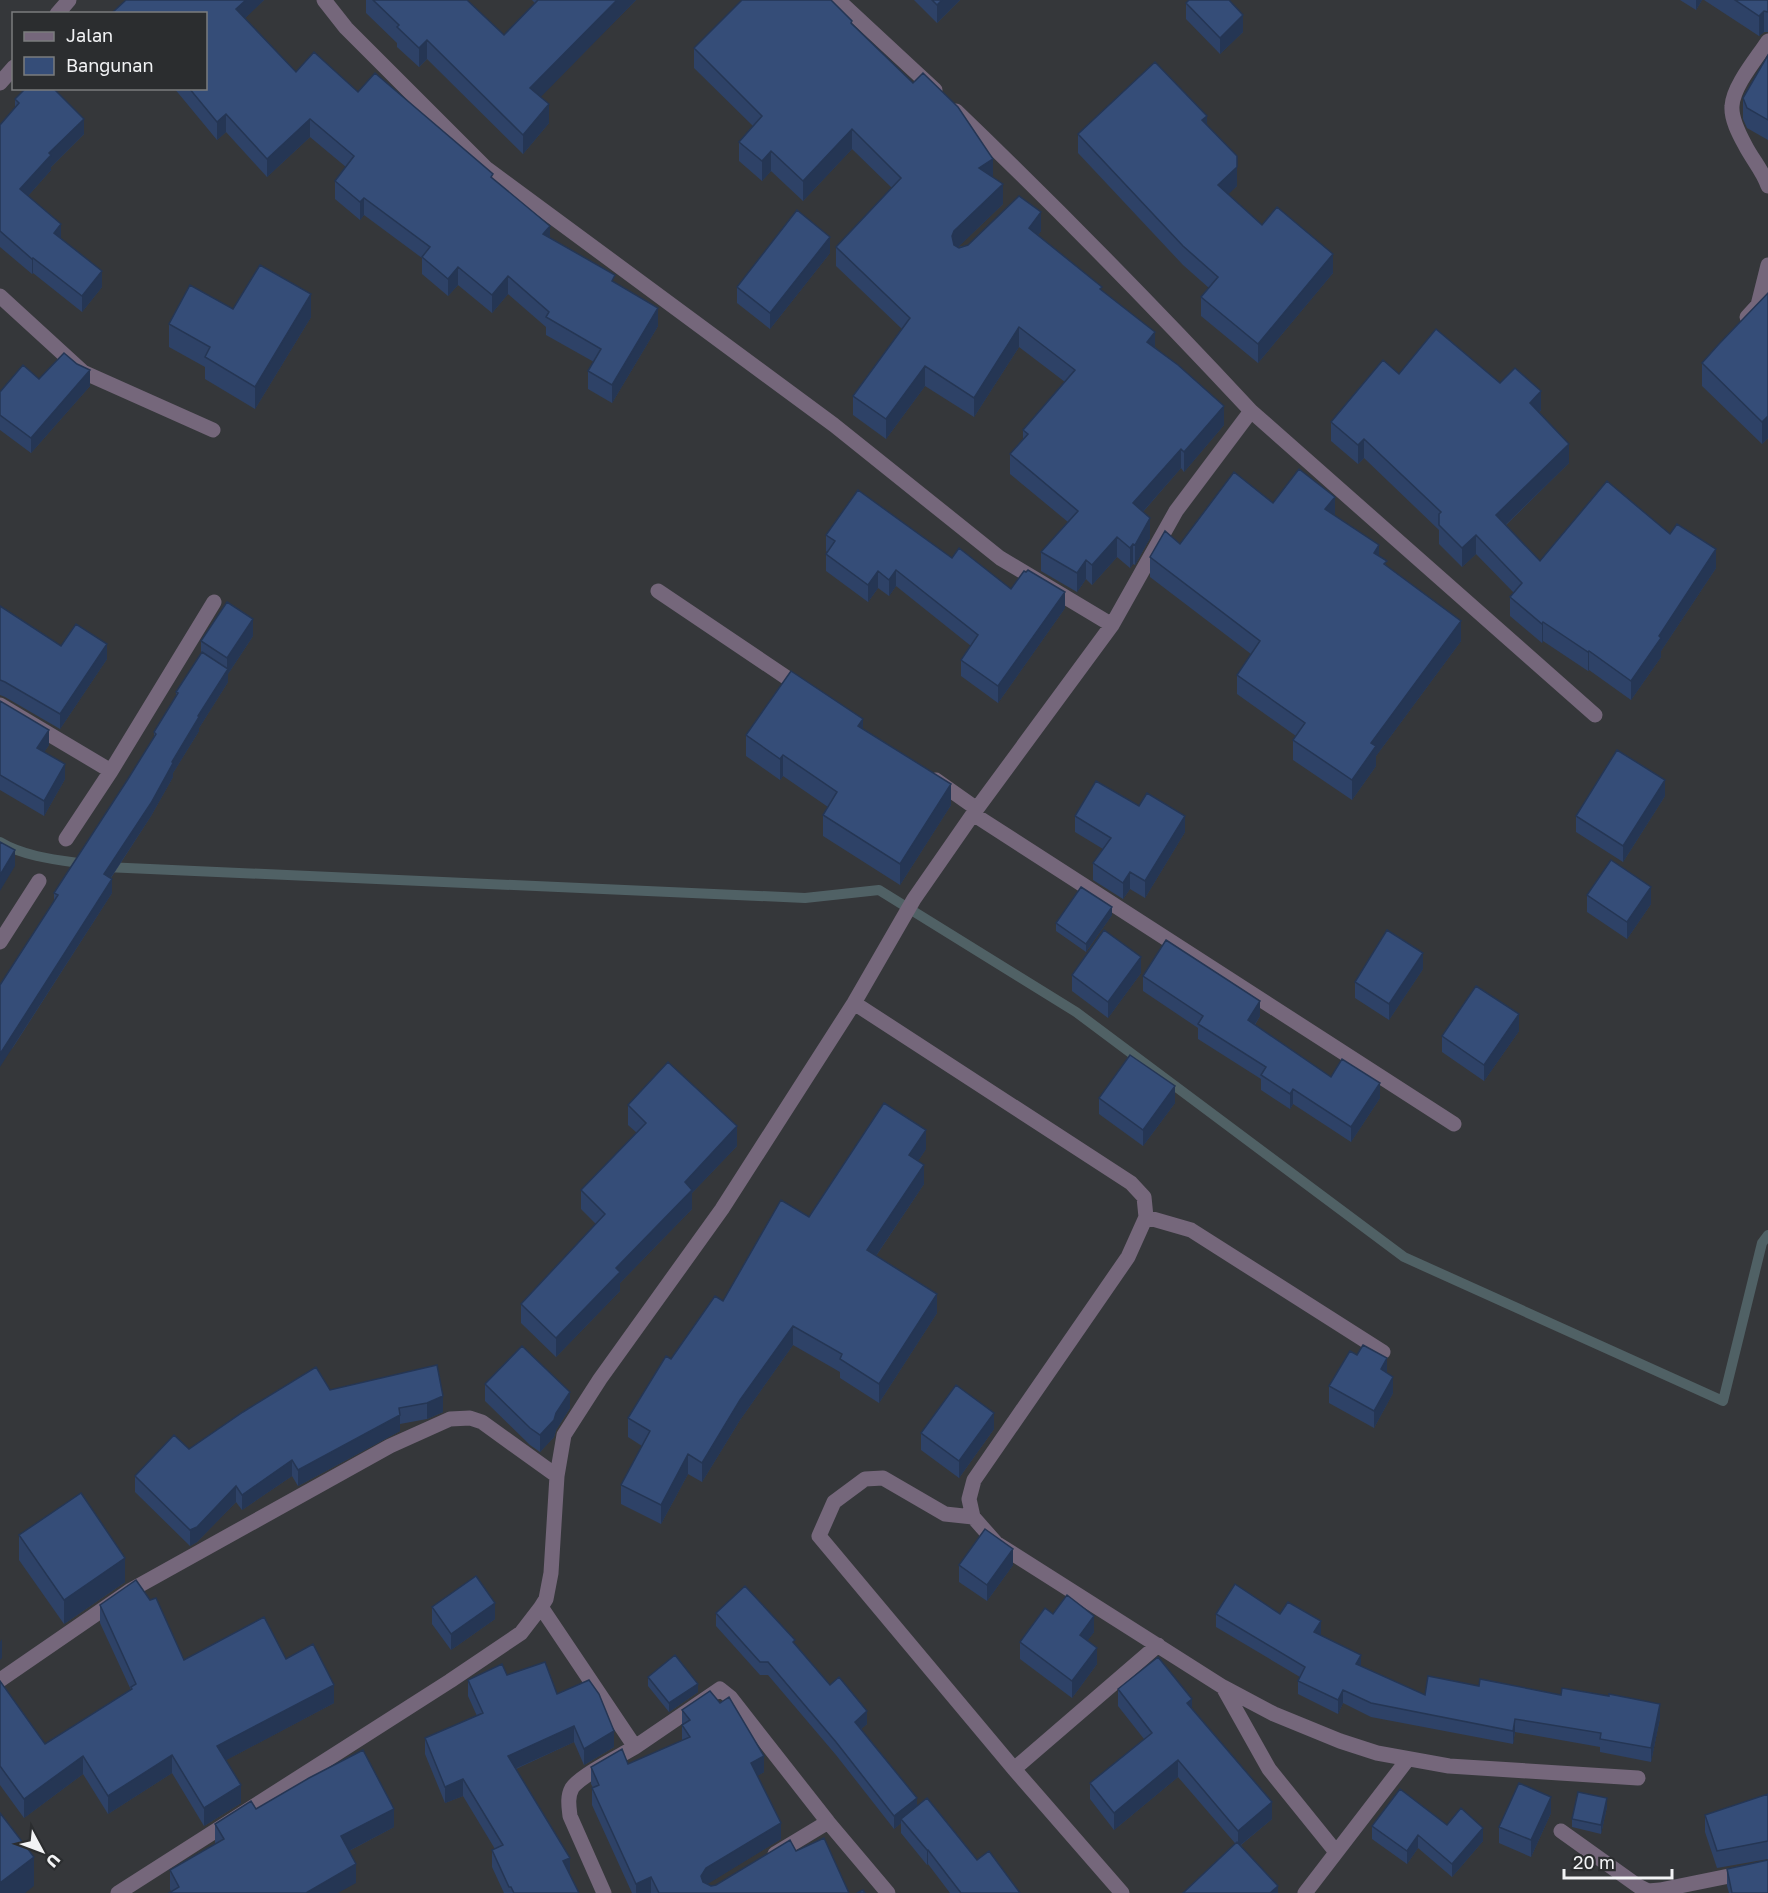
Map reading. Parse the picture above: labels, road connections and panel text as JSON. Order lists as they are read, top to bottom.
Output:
{
  "legend": ["Jalan", "Bangunan"],
  "scale_bar": "20 m",
  "north": "bottom right"
}
